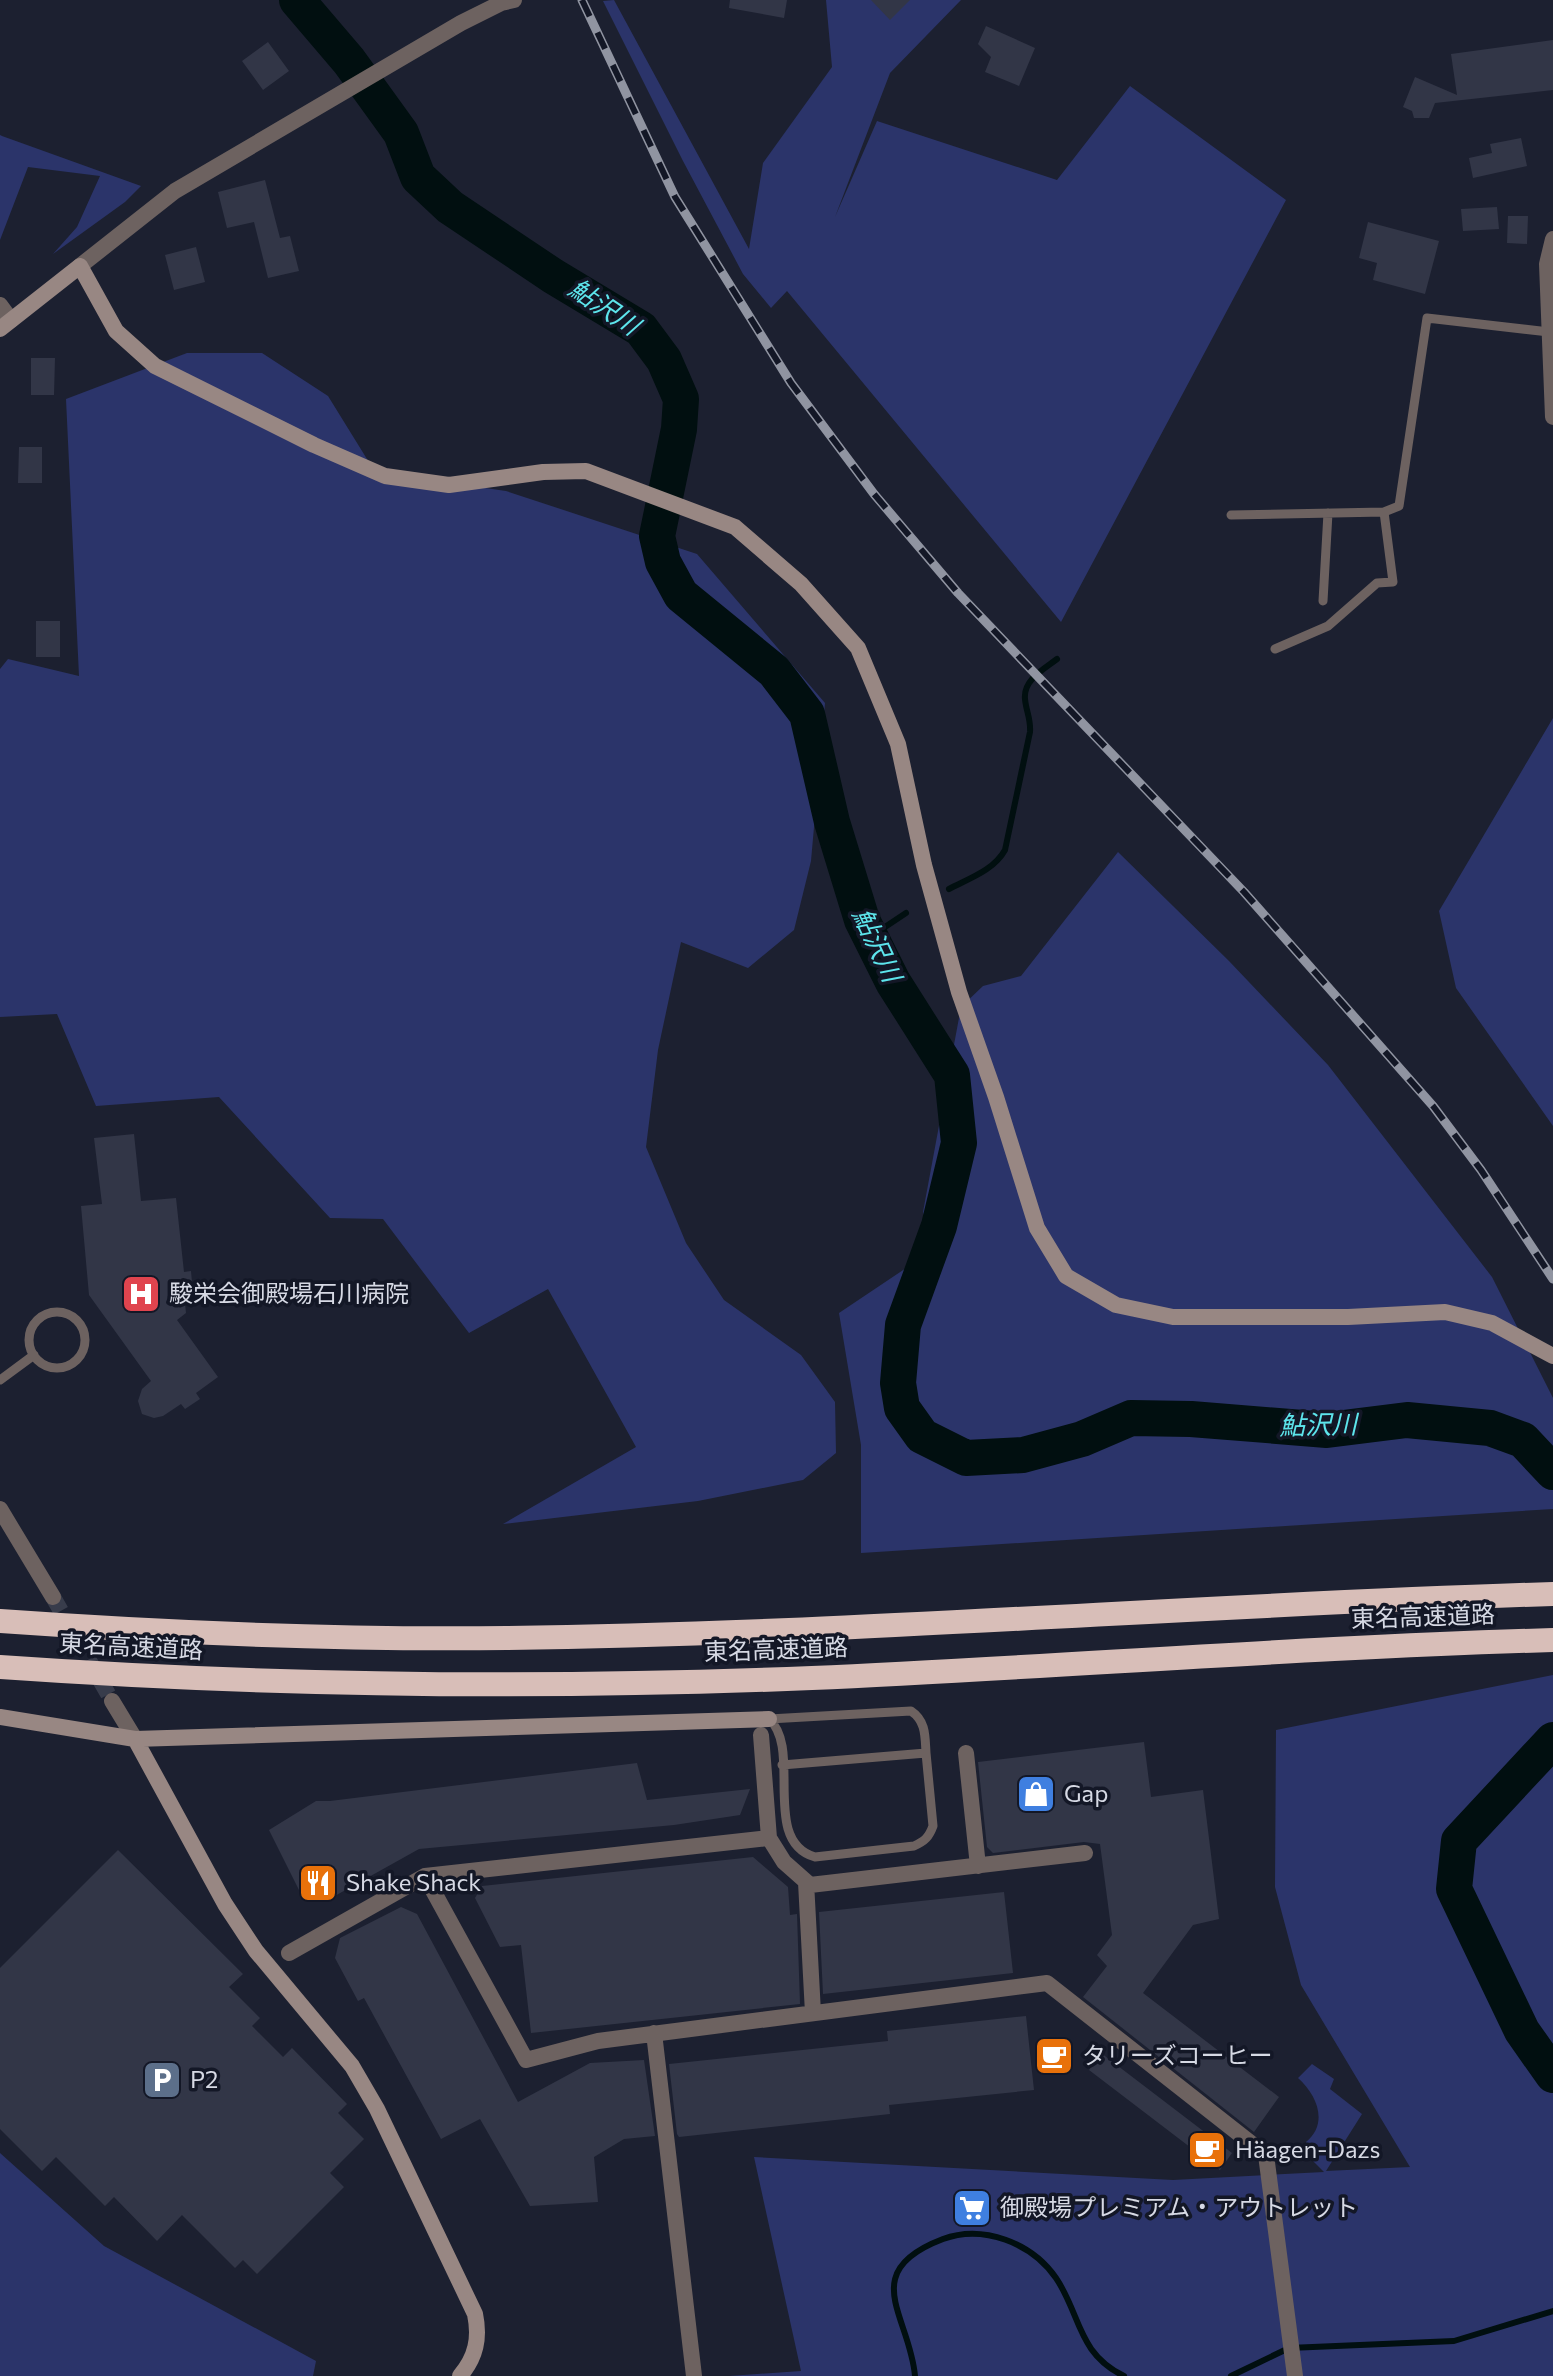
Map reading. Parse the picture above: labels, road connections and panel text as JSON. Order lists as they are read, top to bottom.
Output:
{
  "streets": {
    "highway": ["東名高速道路"]
  },
  "water": ["鮎沢川"],
  "places": {
    "hospital": ["駿栄会御殿場石川病院"],
    "shop": ["Gap"],
    "restaurant": ["Shake Shack"],
    "cafe": ["タリーズコーヒー", "Häagen-Dazs"],
    "parking": ["P2"],
    "supermarket": ["御殿場プレミアム・アウトレット"]
  }
}
